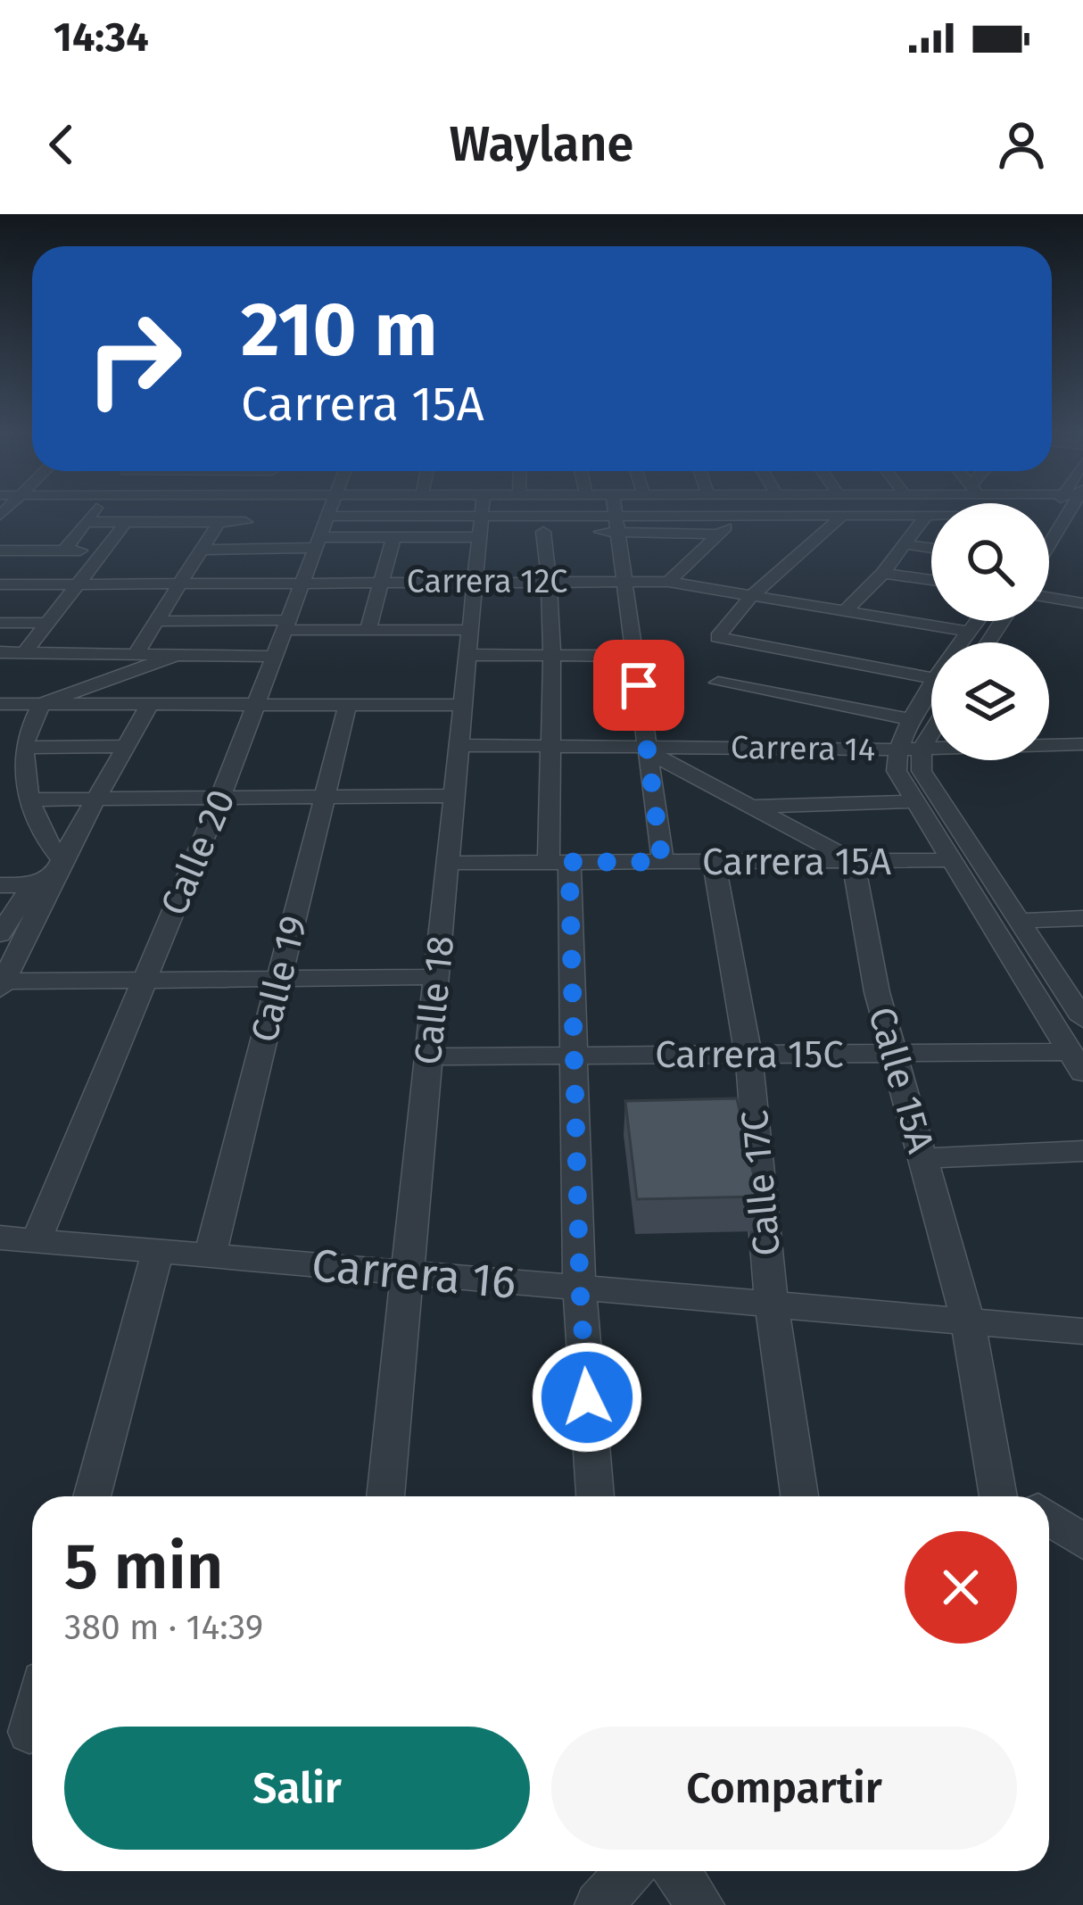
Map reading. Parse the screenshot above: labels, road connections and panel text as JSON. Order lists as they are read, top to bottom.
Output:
{
  "streets": {
    "street": [
      "Carrera 12C",
      "Carrera 14",
      "Calle 20",
      "Carrera 15A",
      "Calle 19",
      "Calle 18",
      "Carrera 15C",
      "Calle 15A",
      "Calle 17C",
      "Carrera 16"
    ]
  },
  "crossings": [
    ["Carrera 12C", "Calle 20"],
    ["Carrera 12C", "Calle 18"],
    ["Carrera 14", "Calle 18"],
    ["Calle 20", "Carrera 16"],
    ["Carrera 15A", "Calle 18"],
    ["Carrera 15A", "Calle 15A"],
    ["Carrera 15A", "Calle 17C"],
    ["Calle 19", "Carrera 16"],
    ["Calle 18", "Carrera 15C"],
    ["Calle 18", "Carrera 16"],
    ["Carrera 15C", "Calle 15A"],
    ["Carrera 15C", "Calle 17C"],
    ["Calle 15A", "Carrera 16"],
    ["Calle 17C", "Carrera 16"]
  ],
  "page": {
    "status": "14:34",
    "header": "Waylane",
    "turn": ["210 m", "Carrera 15A"],
    "heading": ["5 min", "380 m · 14:39"],
    "buttons": ["Salir", "Compartir"]
  }
}
